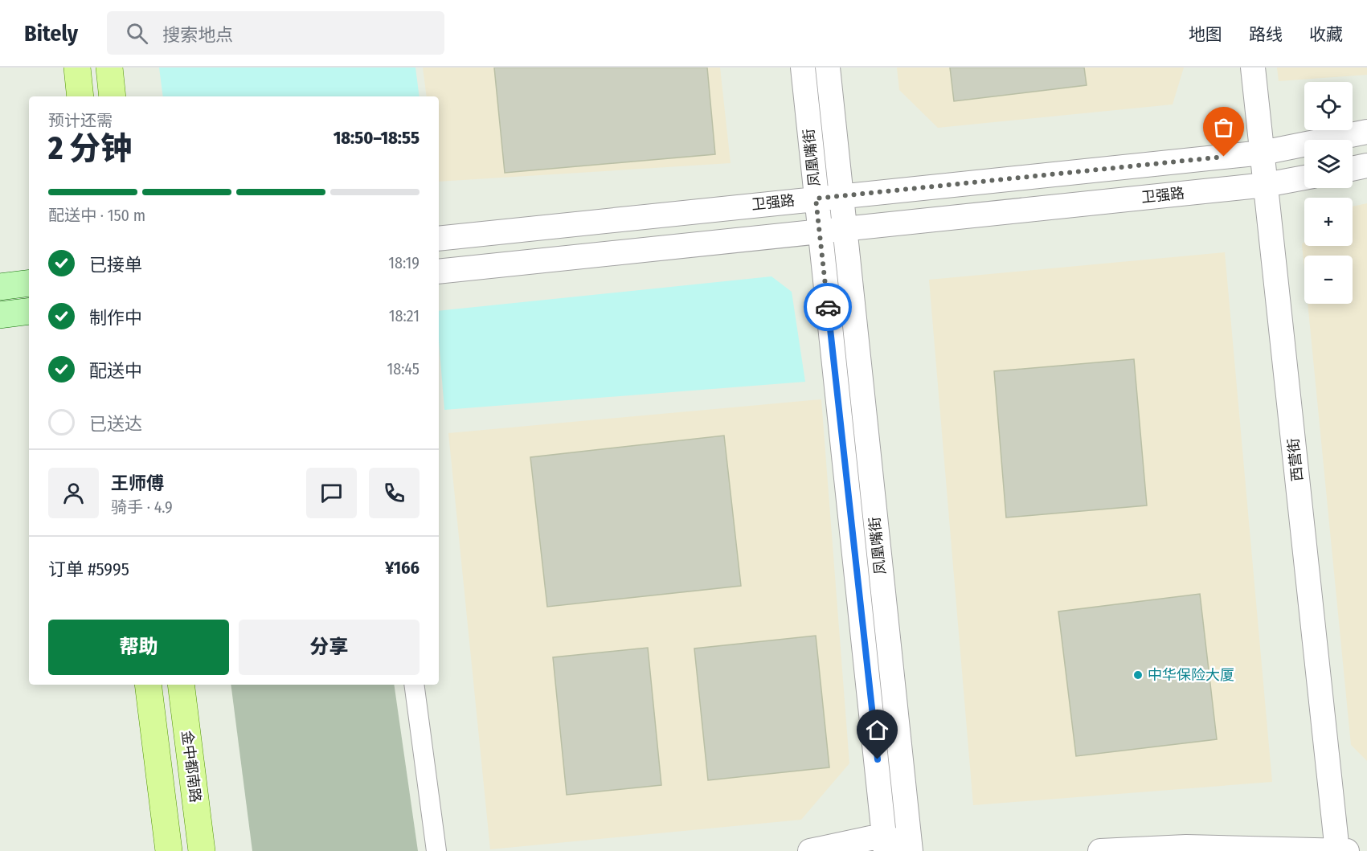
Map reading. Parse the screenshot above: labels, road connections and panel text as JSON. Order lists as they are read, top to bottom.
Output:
{
  "streets": {
    "main road": ["金中都南路"],
    "street": ["凤凰嘴街", "卫强路", "西营街"]
  },
  "crossings": [
    ["凤凰嘴街", "卫强路"],
    ["卫强路", "西营街"]
  ],
  "places": ["中华保险大厦"],
  "page": {
    "header": "Bitely",
    "search": "搜索地点",
    "nav": ["地图", "路线", "收藏"],
    "map_buttons": ["+", "−"],
    "heading": ["2 分钟", "预计还需", "18:50–18:55"],
    "panel": [
      "王师傅",
      "骑手 · 4.9",
      "订单 #5995",
      "¥166"
    ],
    "bar": "配送中 · 150 m",
    "list": [
      ["已接单", "18:19"],
      ["制作中", "18:21"],
      ["配送中", "18:45"],
      "已送达"
    ],
    "buttons": ["帮助", "分享"]
  }
}
